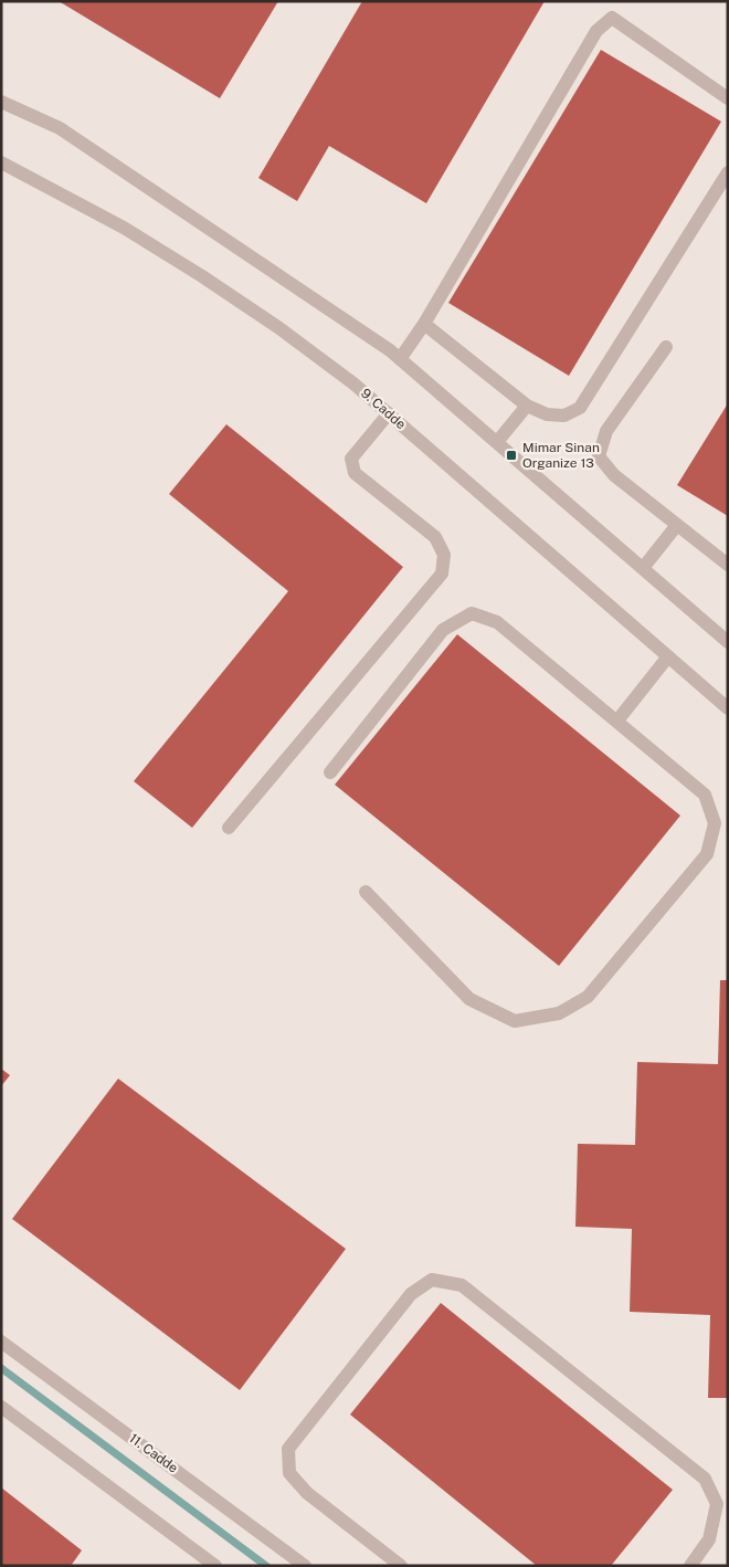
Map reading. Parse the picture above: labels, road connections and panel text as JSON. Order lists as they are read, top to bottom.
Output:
{
  "streets": {
    "lane": ["9. Cadde", "11. Cadde"]
  },
  "places": {
    "transit": ["Mimar Sinan Organize 13"]
  }
}
